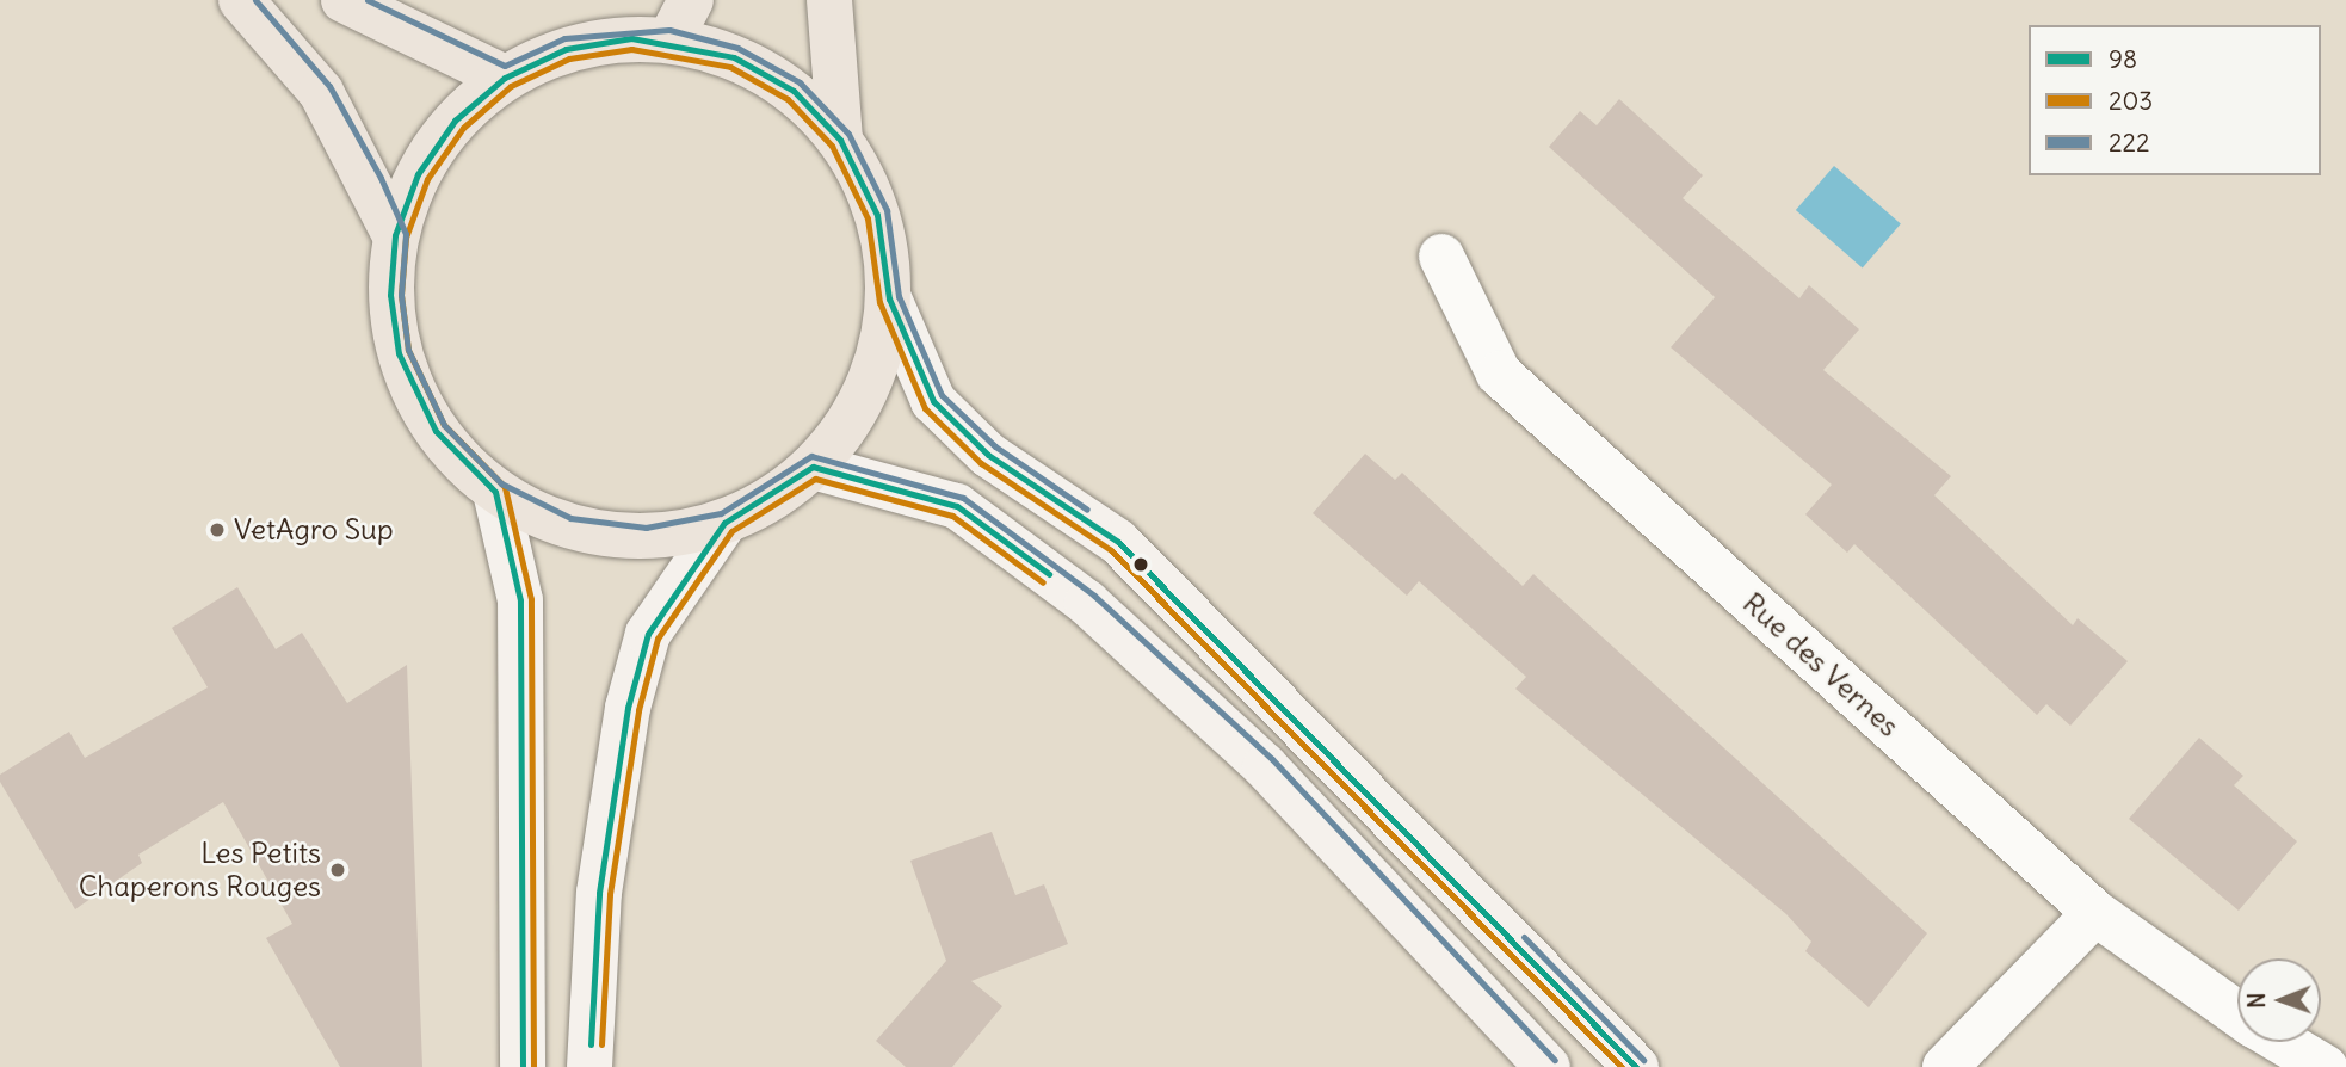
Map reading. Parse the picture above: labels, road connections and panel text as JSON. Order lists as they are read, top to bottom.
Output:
{
  "streets": {
    "street": ["Rue des Vernes"]
  },
  "places": ["VetAgro Sup", "Les Petits Chaperons Rouges"],
  "lines": ["transit line 222", "transit line 98", "transit line 203"],
  "legend": ["98", "203", "222"],
  "north": "left"
}
